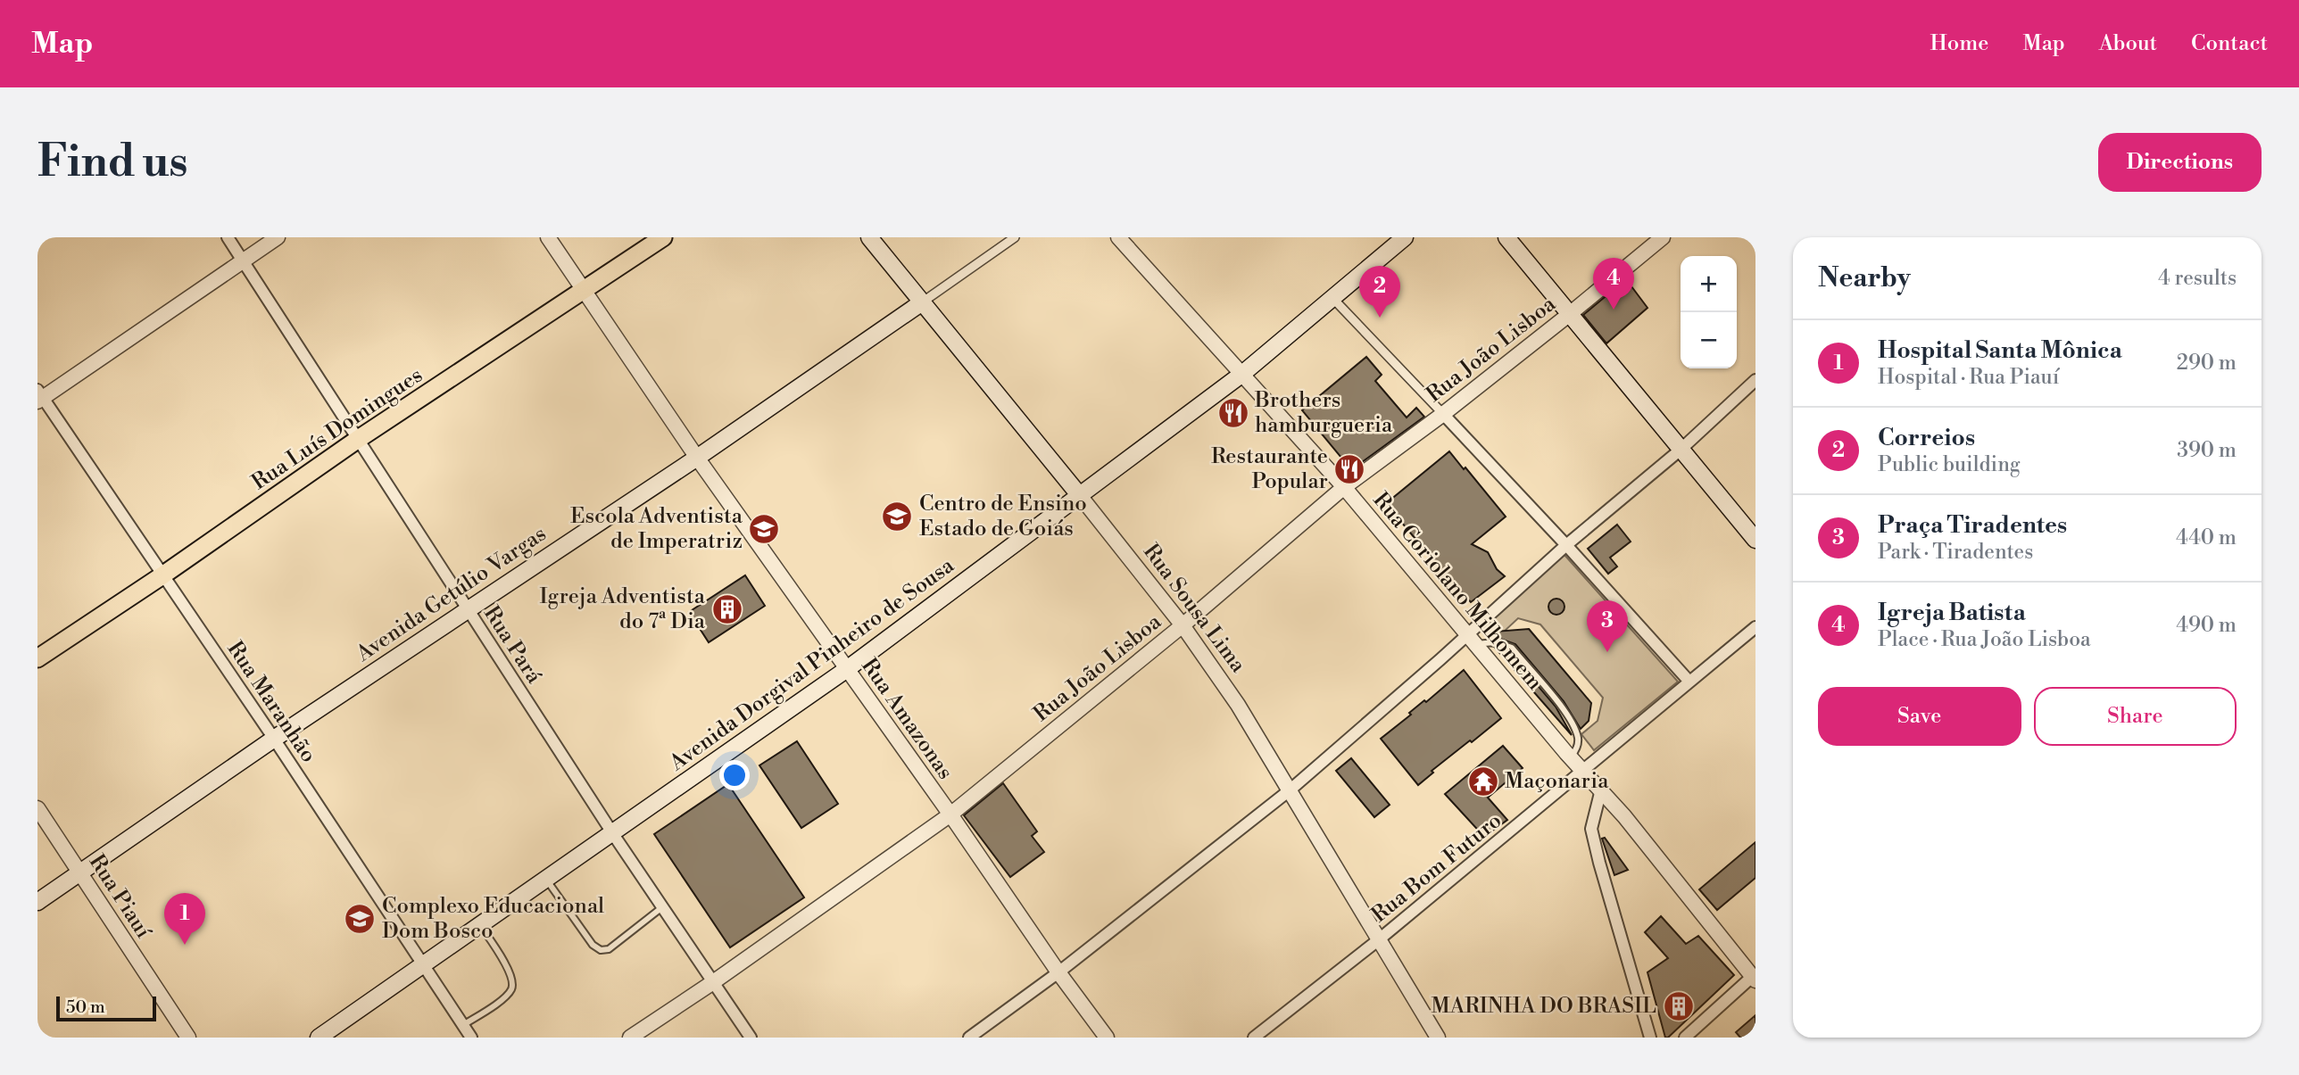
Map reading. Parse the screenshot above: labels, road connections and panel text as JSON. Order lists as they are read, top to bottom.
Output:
{
  "streets": {
    "main road": [
      "Rua Luís Domingues",
      "Avenida Getúlio Vargas",
      "Rua Sousa Lima",
      "Avenida Dorgival Pinheiro de Sousa"
    ],
    "street": [
      "Rua João Lisboa",
      "Rua Coriolano Milhomem",
      "Rua Pará",
      "Rua Maranhão",
      "Rua Amazonas",
      "Rua Bom Futuro",
      "Rua Piauí"
    ]
  },
  "crossings": [
    ["Rua João Lisboa", "Rua Coriolano Milhomem"],
    ["Rua João Lisboa", "Rua Sousa Lima"],
    ["Rua João Lisboa", "Rua Pará"],
    ["Rua João Lisboa", "Rua Amazonas"],
    ["Rua Luís Domingues", "Rua Pará"],
    ["Rua Luís Domingues", "Rua Maranhão"],
    ["Rua Luís Domingues", "Rua Amazonas"],
    ["Rua Coriolano Milhomem", "Avenida Dorgival Pinheiro de Sousa"],
    ["Rua Coriolano Milhomem", "Rua Bom Futuro"],
    ["Avenida Getúlio Vargas", "Rua Sousa Lima"],
    ["Avenida Getúlio Vargas", "Rua Pará"],
    ["Avenida Getúlio Vargas", "Rua Maranhão"],
    ["Avenida Getúlio Vargas", "Rua Amazonas"],
    ["Avenida Getúlio Vargas", "Rua Piauí"],
    ["Rua Sousa Lima", "Avenida Dorgival Pinheiro de Sousa"],
    ["Rua Sousa Lima", "Rua Bom Futuro"],
    ["Rua Pará", "Avenida Dorgival Pinheiro de Sousa"],
    ["Avenida Dorgival Pinheiro de Sousa", "Rua Maranhão"],
    ["Avenida Dorgival Pinheiro de Sousa", "Rua Amazonas"]
  ],
  "places": {
    "restaurant": ["Brothers hamburgueria", "Restaurante Popular"],
    "school or university": ["Centro de Ensino Estado de Goiás", "Escola Adventista de Imperatriz", "Complexo Educacional Dom Bosco"],
    "building": ["Igreja Adventista do 7ª Dia", "MARINHA DO BRASIL"],
    "temple": ["Maçonaria"]
  },
  "scale_bar": "50 m",
  "page": {
    "header": "Map",
    "nav": [
      "Home",
      "Map",
      "About",
      "Contact"
    ],
    "buttons": [
      "Directions",
      ["Save", "Share"]
    ],
    "title": "Find us",
    "heading": ["Nearby", "4 results"],
    "map_buttons": ["+", "−"],
    "pins": [
      "4",
      "2",
      "3",
      "1"
    ],
    "list": [
      {
        "mark": "1",
        "name": "Hospital Santa Mônica",
        "note": "Hospital · Rua Piauí",
        "value": "290 m"
      },
      {
        "mark": "2",
        "name": "Correios",
        "note": "Public building",
        "value": "390 m"
      },
      {
        "mark": "3",
        "name": "Praça Tiradentes",
        "note": "Park · Tiradentes",
        "value": "440 m"
      },
      {
        "mark": "4",
        "name": "Igreja Batista",
        "note": "Place · Rua João Lisboa",
        "value": "490 m"
      }
    ],
    "scale": "50 m"
  }
}
